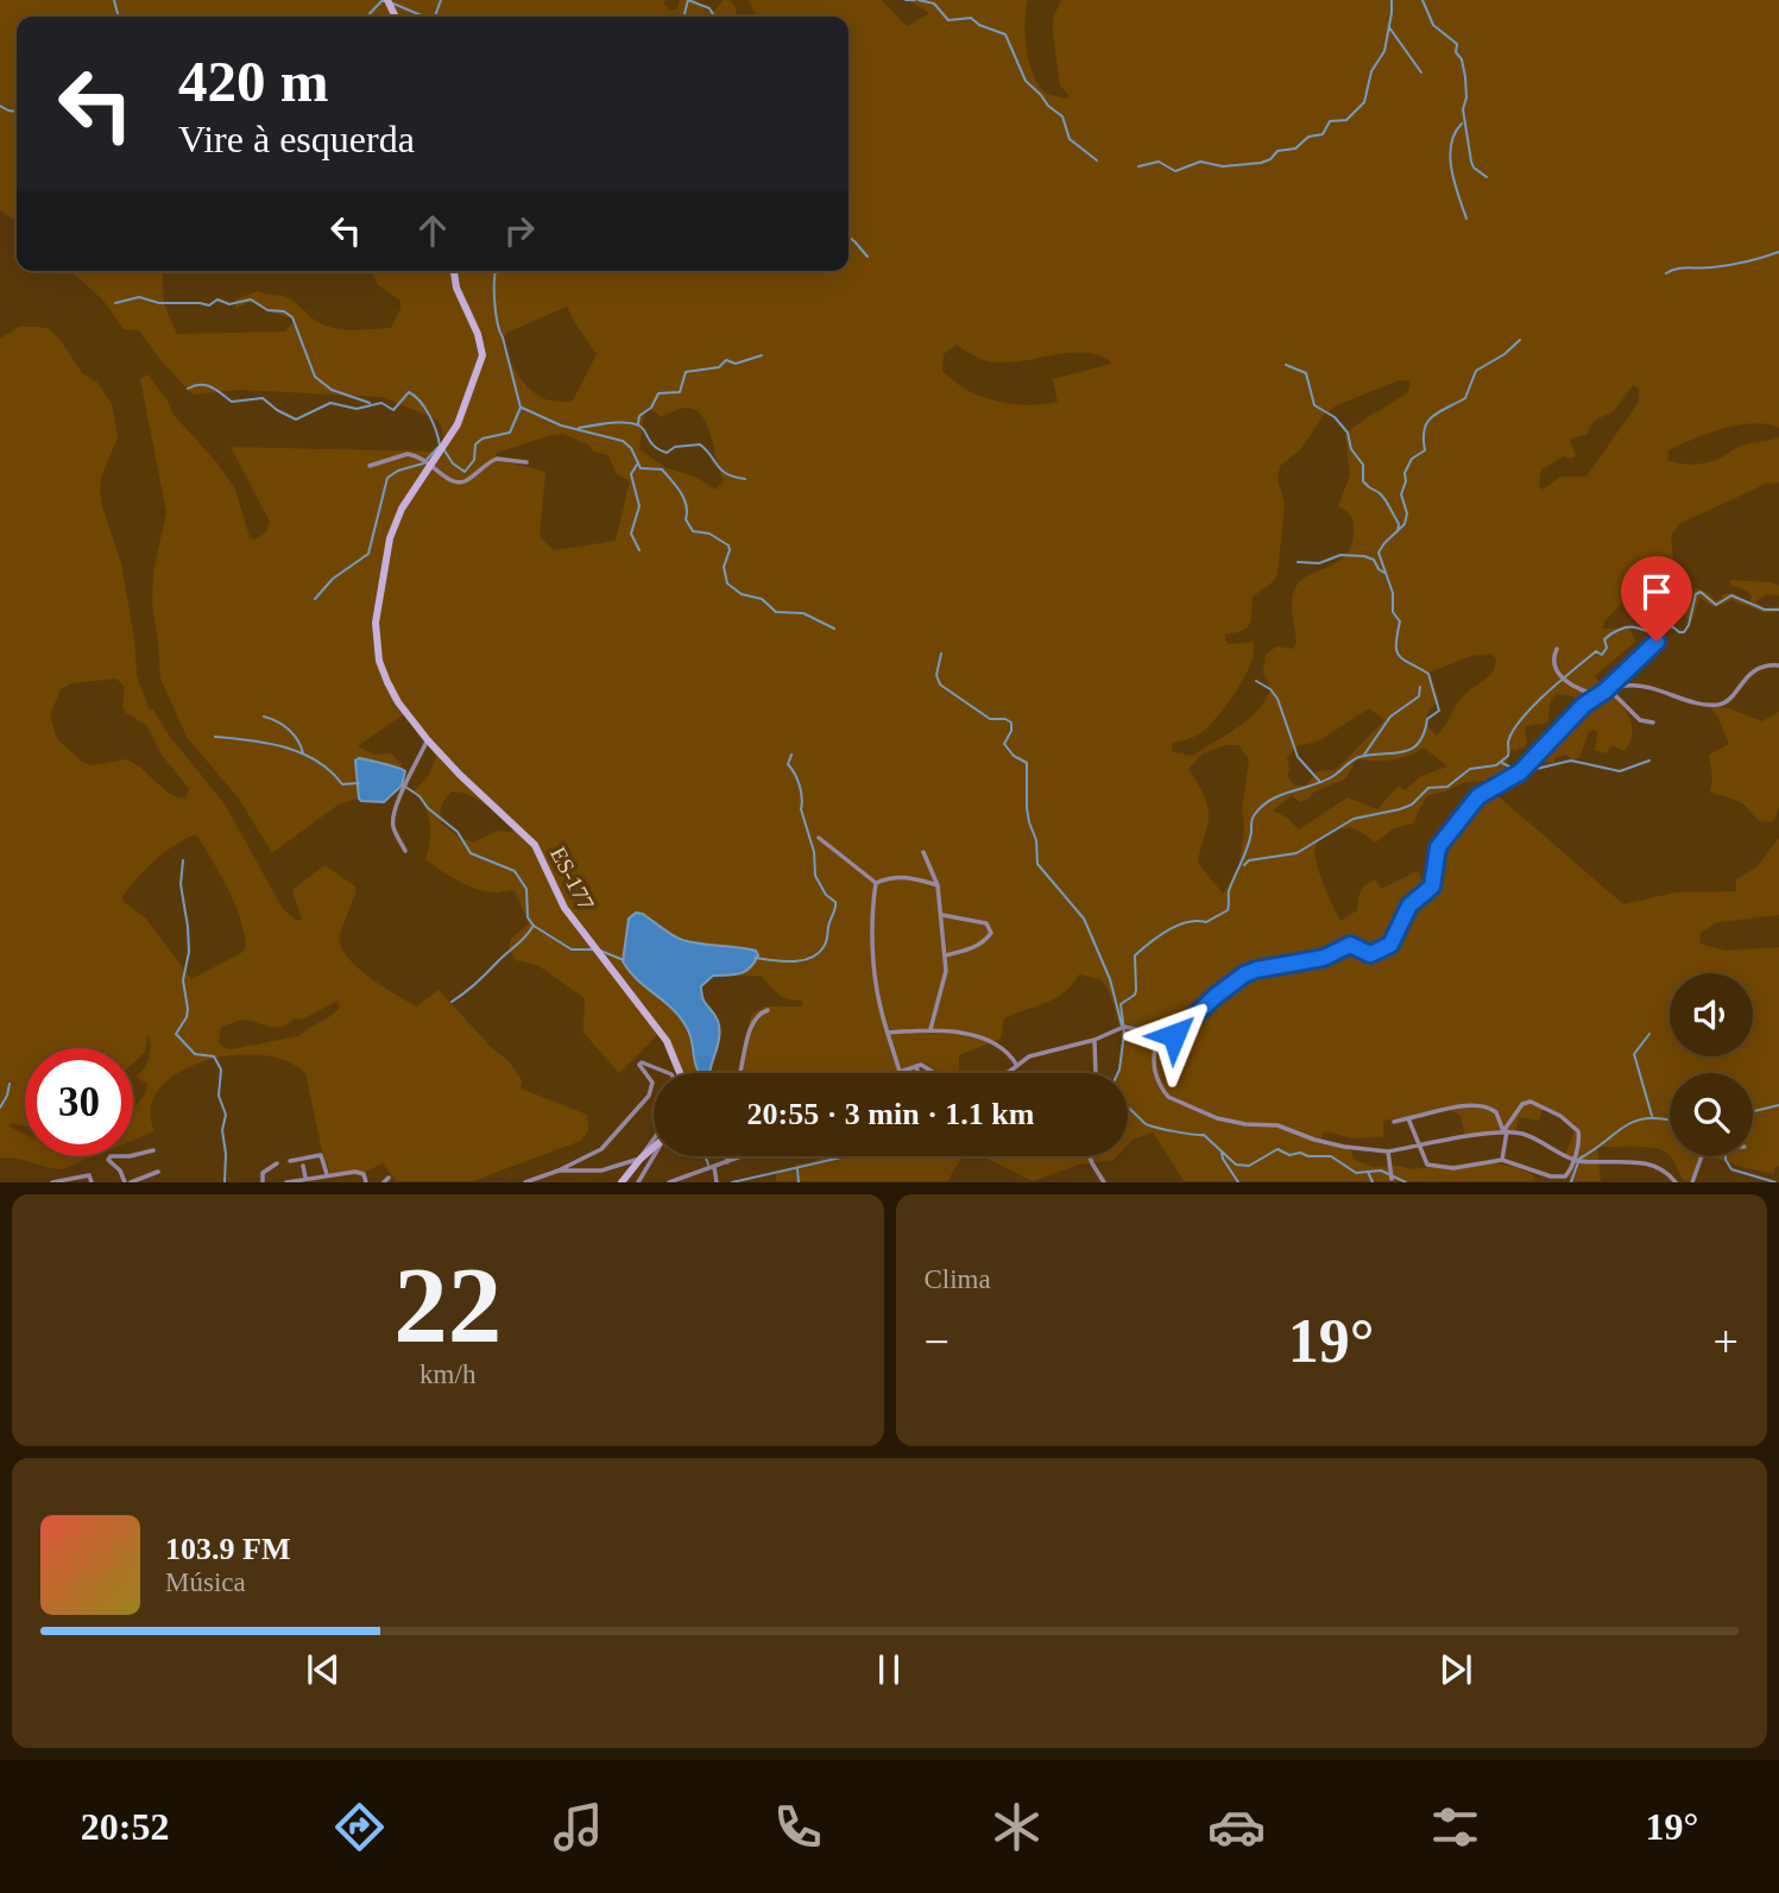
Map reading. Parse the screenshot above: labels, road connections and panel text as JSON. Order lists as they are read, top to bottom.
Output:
{
  "streets": {
    "main road": ["ES-177"]
  },
  "page": {
    "turn": ["420 m", "Vire à esquerda"],
    "limit": "30",
    "trip": "20:55 · 3 min · 1.1 km",
    "tile": [
      ["22", "km/h"],
      "Clima"
    ],
    "heat": ["−", "19°", "+"],
    "song": ["103.9 FM", "Música"],
    "tabs": ["20:52", "19°"]
  }
}
